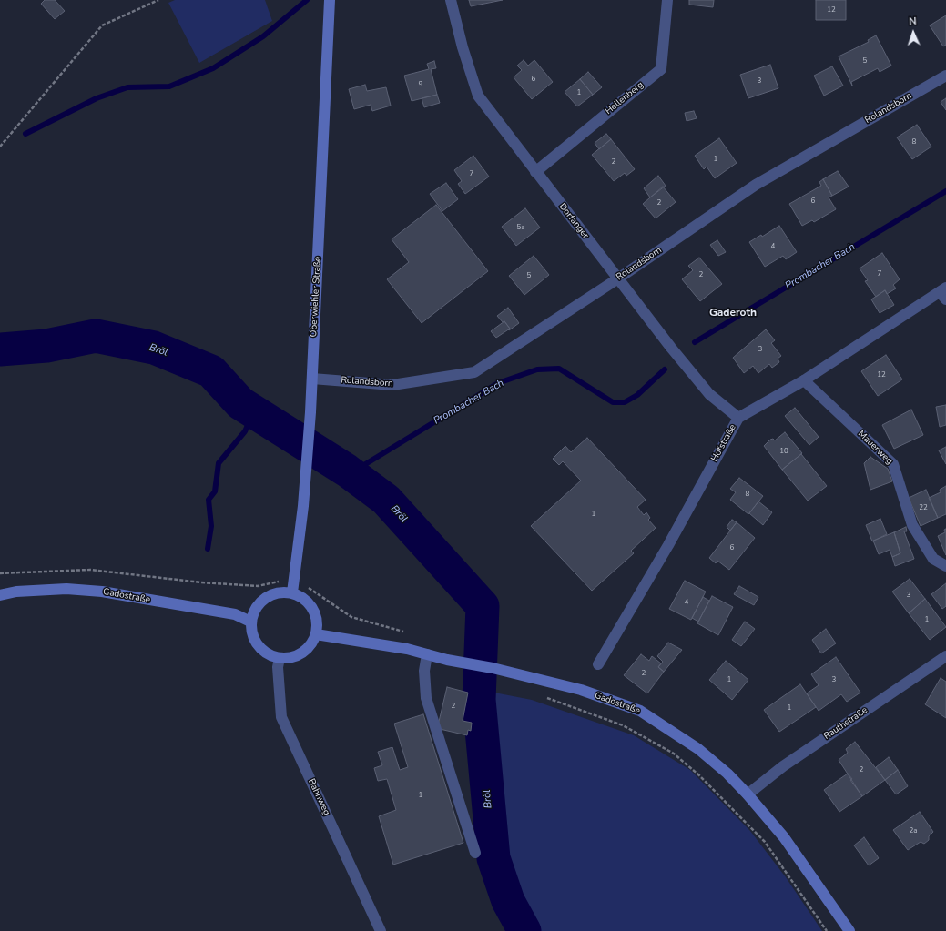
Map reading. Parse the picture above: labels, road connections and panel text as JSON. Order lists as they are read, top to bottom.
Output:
{
  "streets": {
    "main road": ["Oberwiehler Straße", "Gadostraße"],
    "street": [
      "Hellenberg",
      "Rolandsborn",
      "Dorfanger",
      "Hofstraße",
      "Mauerweg",
      "Rauthstraße",
      "Bahnweg"
    ]
  },
  "crossings": [
    ["Hellenberg", "Dorfanger"],
    ["Rolandsborn", "Dorfanger"],
    ["Rolandsborn", "Oberwiehler Straße"],
    ["Dorfanger", "Hofstraße"],
    ["Oberwiehler Straße", "Gadostraße"],
    ["Oberwiehler Straße", "Bahnweg"],
    ["Hofstraße", "Mauerweg"],
    ["Gadostraße", "Rauthstraße"],
    ["Gadostraße", "Bahnweg"]
  ],
  "districts": ["Gaderoth"],
  "water": ["Prombacher Bach", "Bröl"],
  "house_numbers": [
    "12",
    "5",
    "6",
    "3",
    "9",
    "1",
    "8",
    "1",
    "2",
    "7",
    "6",
    "2",
    "5a",
    "4",
    "7",
    "2",
    "5",
    "3",
    "12",
    "10",
    "8",
    "22",
    "1",
    "6",
    "3",
    "4",
    "1",
    "2",
    "1",
    "3",
    "2",
    "1",
    "2",
    "1",
    "2a"
  ],
  "north": "top"
}
